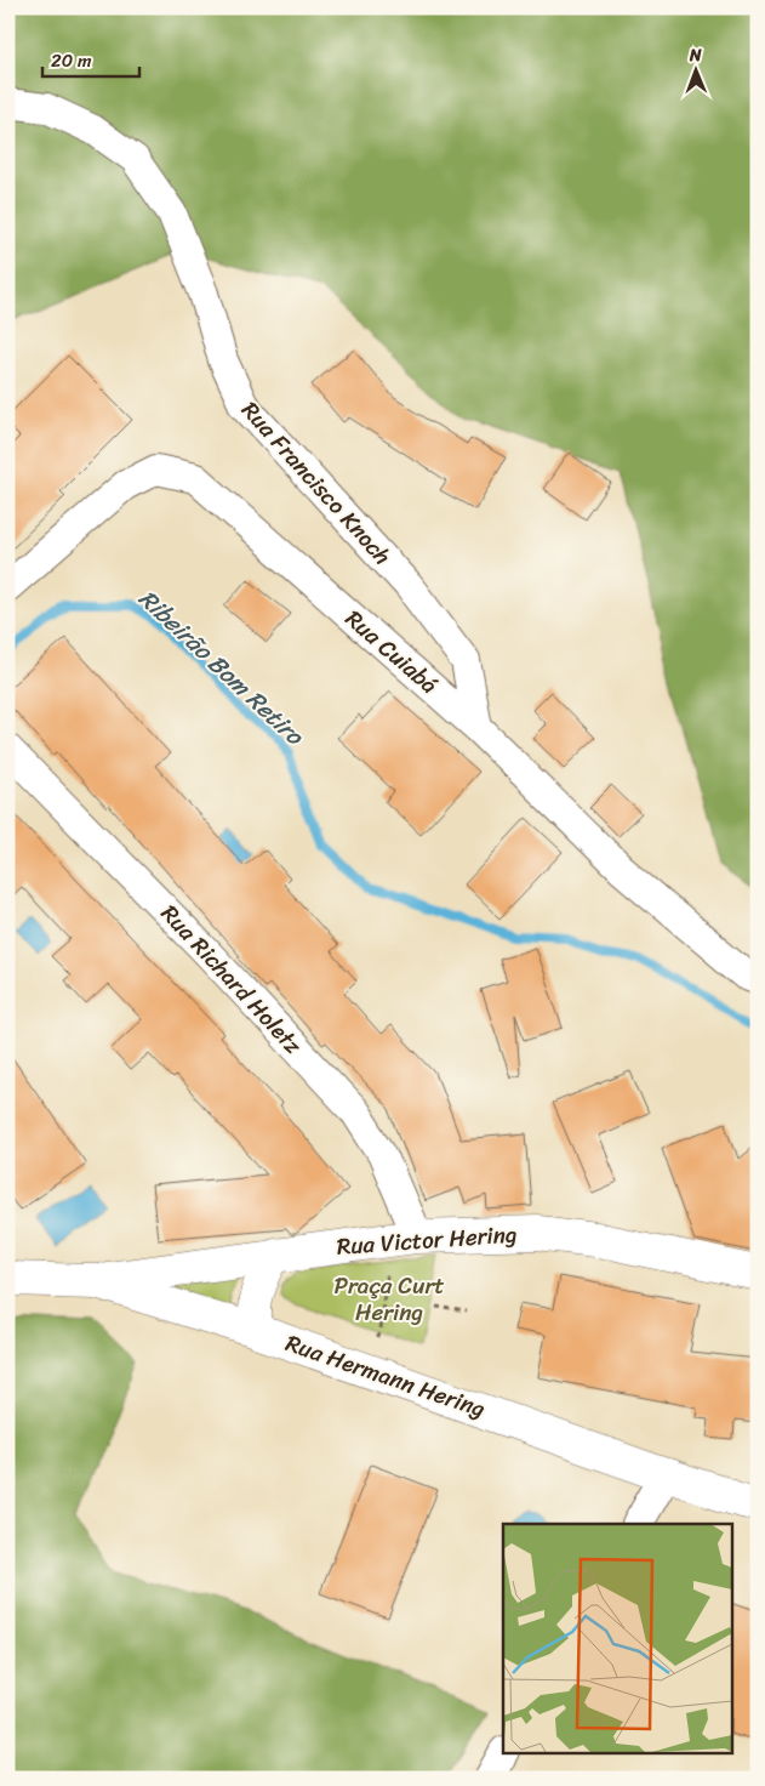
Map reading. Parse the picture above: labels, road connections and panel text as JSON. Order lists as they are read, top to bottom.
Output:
{
  "streets": {
    "street": [
      "Rua Francisco Knoch",
      "Rua Cuiabá",
      "Rua Richard Holetz",
      "Rua Victor Hering",
      "Rua Hermann Hering"
    ]
  },
  "crossings": [
    ["Rua Francisco Knoch", "Rua Cuiabá"],
    ["Rua Richard Holetz", "Rua Victor Hering"],
    ["Rua Victor Hering", "Rua Hermann Hering"]
  ],
  "water": ["Ribeirão Bom Retiro"],
  "parks": ["Praça Curt Hering"],
  "scale_bar": "20 m",
  "north": "top"
}
